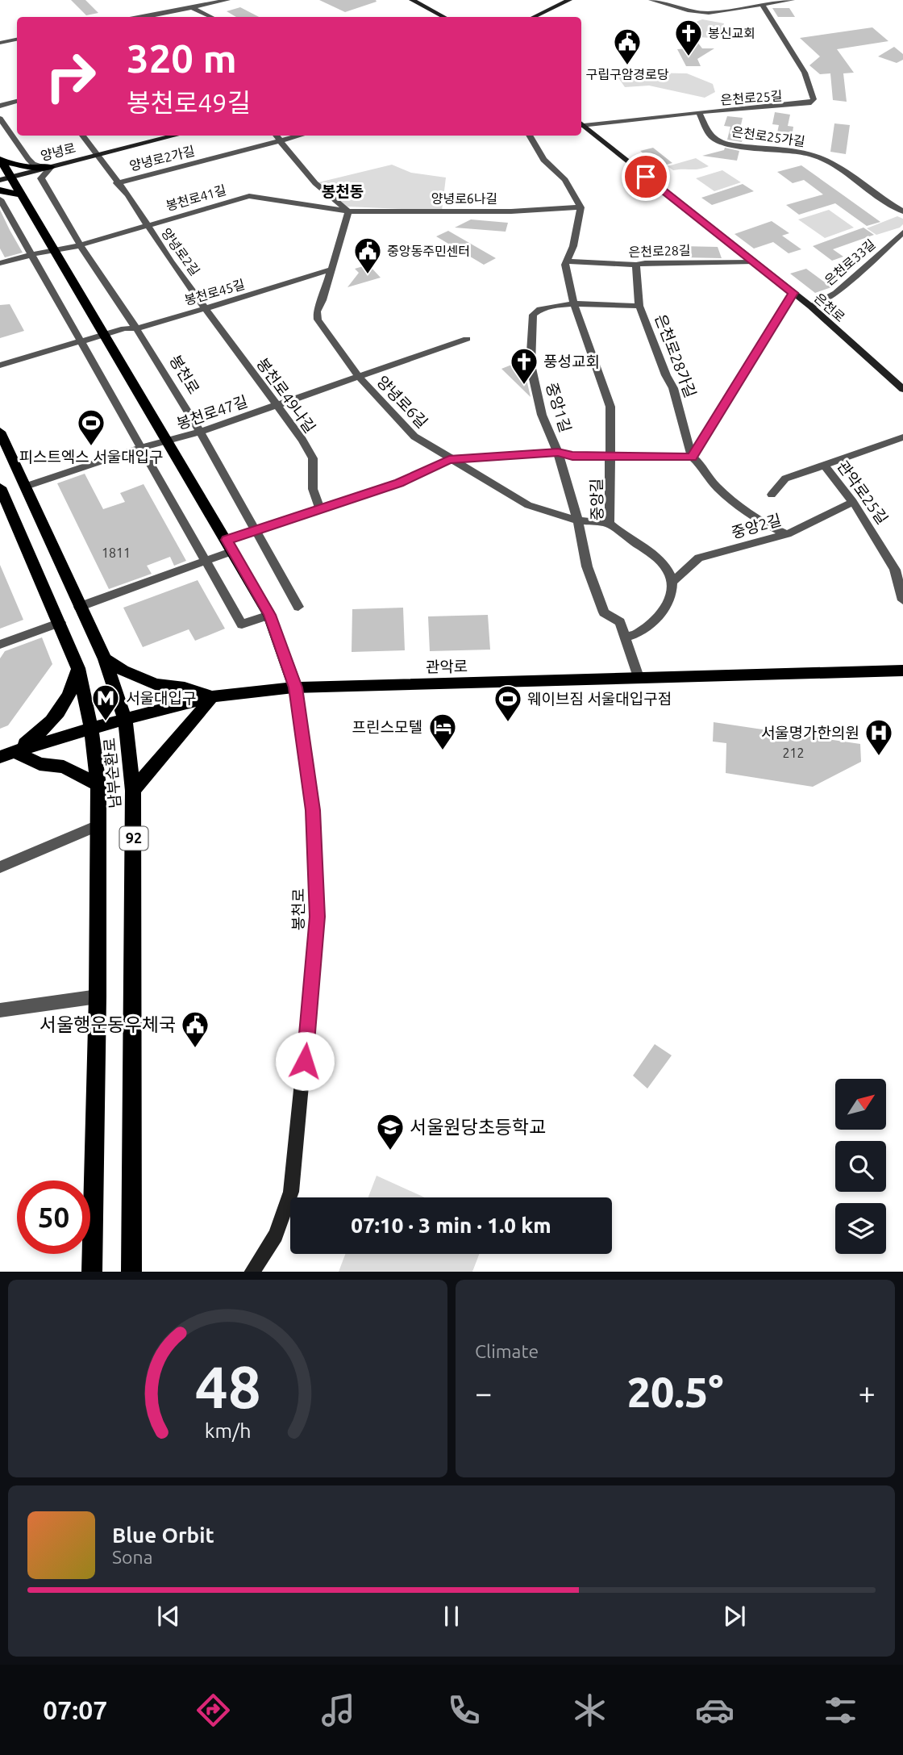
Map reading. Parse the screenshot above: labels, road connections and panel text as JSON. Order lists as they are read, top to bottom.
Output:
{
  "streets": {
    "main road": [
      "양녕로",
      "은천로",
      "봉천로",
      "관악로",
      "남부순환로",
      "92"
    ],
    "street": [
      "은천로25길",
      "은천로25가길",
      "양녕로2가길",
      "봉천로41길",
      "양녕로6나길",
      "은천로28길",
      "양녕로2길",
      "은천로33길",
      "봉천로45길",
      "은천로28가길",
      "봉천로49나길",
      "양녕로6길",
      "중앙1길",
      "봉천로47길",
      "관악로25길",
      "중앙길",
      "중앙2길"
    ]
  },
  "crossings": [
    ["은천로25길", "은천로25가길"],
    ["은천로25길", "은천로"],
    ["양녕로", "양녕로2길"],
    ["양녕로", "봉천로"],
    ["양녕로2가길", "양녕로2길"],
    ["봉천로41길", "양녕로6나길"],
    ["봉천로41길", "양녕로2길"],
    ["봉천로41길", "봉천로"],
    ["봉천로41길", "양녕로6길"],
    ["양녕로6나길", "양녕로6길"],
    ["은천로28길", "은천로"],
    ["은천로28길", "은천로28가길"],
    ["은천로28길", "중앙길"],
    ["양녕로2길", "봉천로45길"],
    ["양녕로2길", "봉천로49나길"],
    ["은천로33길", "은천로"],
    ["봉천로45길", "봉천로"],
    ["봉천로45길", "봉천로49나길"],
    ["봉천로45길", "양녕로6길"],
    ["은천로28가길", "중앙2길"],
    ["봉천로", "봉천로47길"],
    ["봉천로", "관악로"],
    ["봉천로49나길", "봉천로47길"],
    ["양녕로6길", "중앙1길"],
    ["양녕로6길", "봉천로47길"],
    ["양녕로6길", "중앙길"],
    ["중앙1길", "중앙길"],
    ["관악로25길", "중앙2길"],
    ["중앙길", "중앙2길"],
    ["관악로", "남부순환로"]
  ],
  "districts": ["봉천동"],
  "places": {
    "church": ["봉신교회", "풍성교회"],
    "public building": ["구립구암경로당", "중앙동주민센터", "서울행운동우체국"],
    "sports": ["피스트엑스 서울대입구", "웨이브짐 서울대입구점"],
    "metro station": ["서울대입구"],
    "hotel": ["프린스모텔"],
    "hospital": ["서울명가한의원"],
    "school or university": ["서울원당초등학교"]
  },
  "house_numbers": ["1811", "212"],
  "north": "top right",
  "page": {
    "turn": ["320 m", "봉천로49길"],
    "limit": "50",
    "trip": "07:10 · 3 min · 1.0 km",
    "tile": "Climate",
    "heat": ["−", "20.5°", "+"],
    "song": ["Blue Orbit", "Sona"],
    "tabs": "07:07",
    "gauge": ["48", "km/h"]
  }
}
